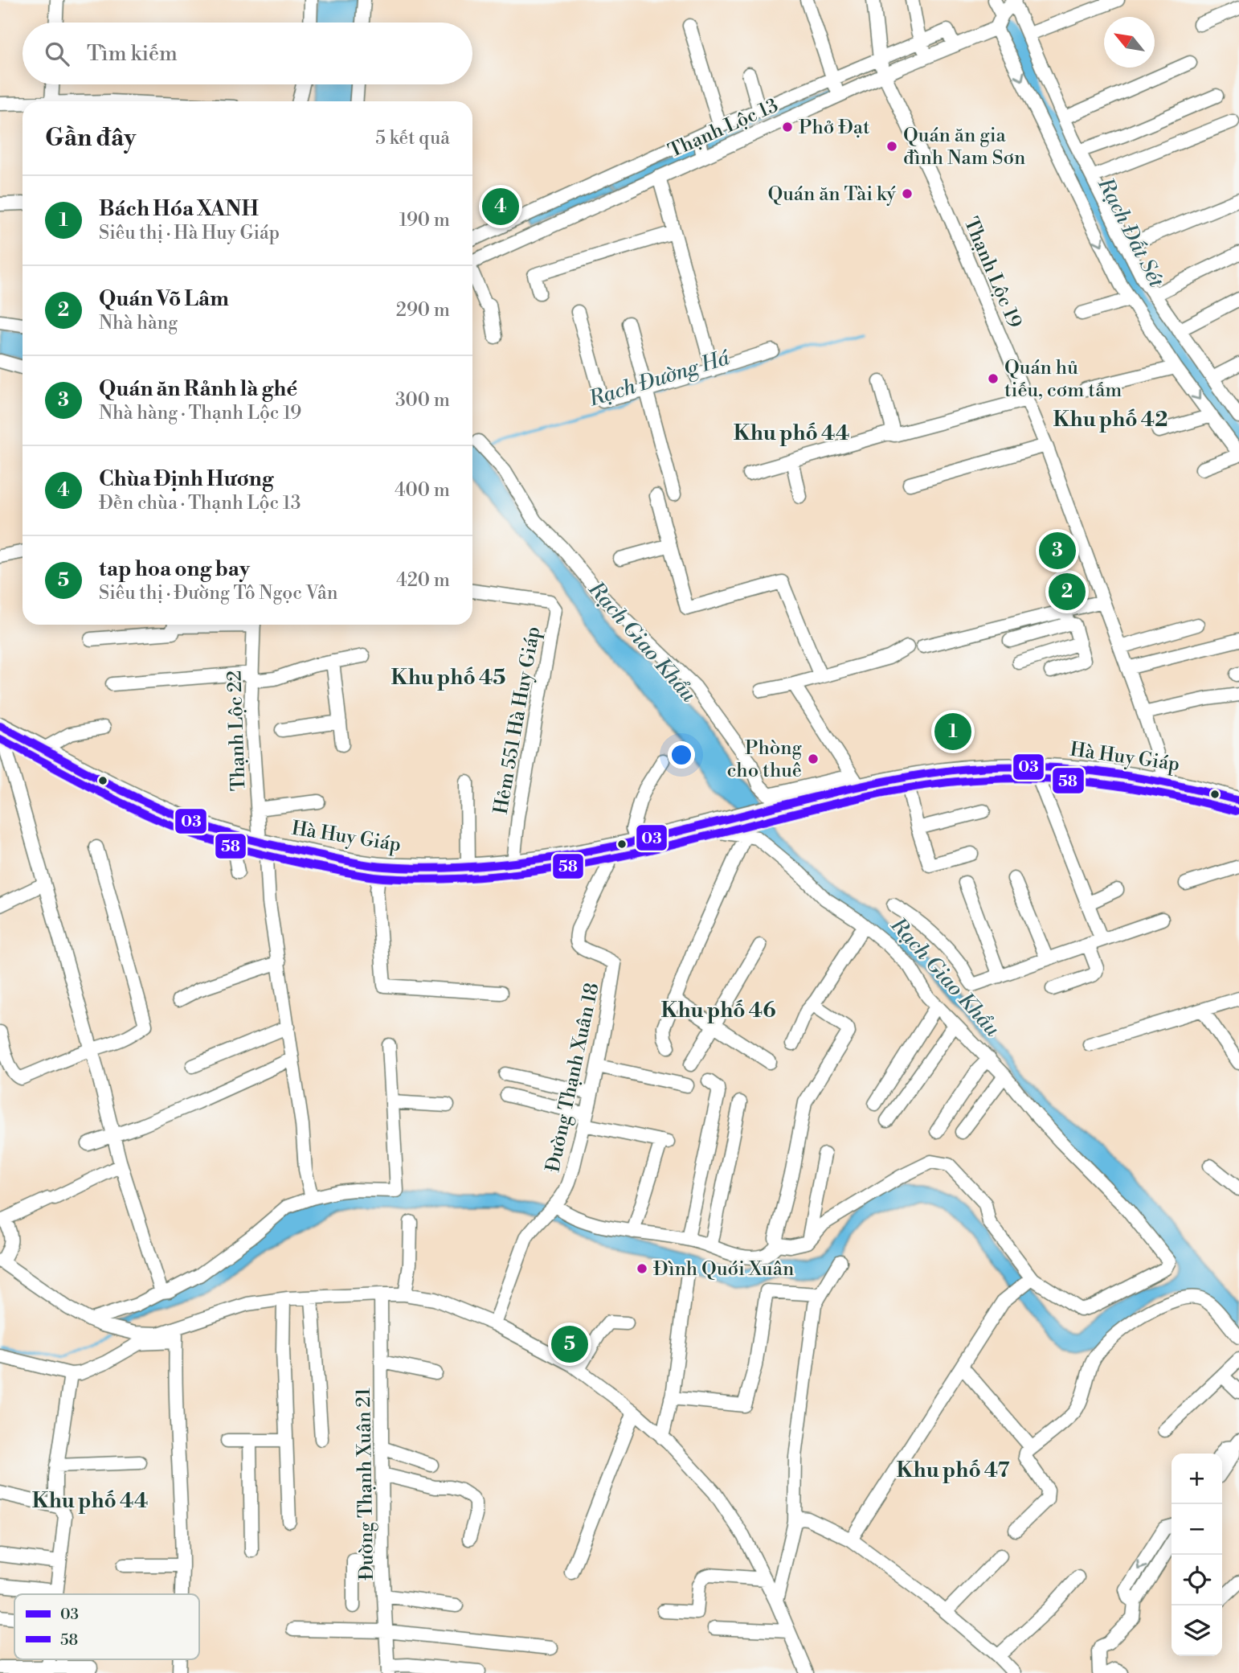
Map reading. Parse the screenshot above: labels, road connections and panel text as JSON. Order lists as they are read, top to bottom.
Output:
{
  "streets": {
    "main road": ["Hà Huy Giáp"],
    "street": [
      "Thạnh Lộc 13",
      "Thạnh Lộc 19",
      "Hẻm 551 Hà Huy Giáp",
      "Thạnh Lộc 22",
      "Đường Thạnh Xuân 18",
      "Đường Thạnh Xuân 21"
    ]
  },
  "crossings": [
    ["Thạnh Lộc 13", "Thạnh Lộc 19"],
    ["Thạnh Lộc 19", "Hà Huy Giáp"],
    ["Hẻm 551 Hà Huy Giáp", "Hà Huy Giáp"],
    ["Thạnh Lộc 22", "Hà Huy Giáp"],
    ["Hà Huy Giáp", "Đường Thạnh Xuân 18"]
  ],
  "districts": [
    "Khu phố 42",
    "Khu phố 44",
    "Khu phố 45",
    "Khu phố 46",
    "Khu phố 47",
    "Khu phố 44"
  ],
  "water": ["Rạch Đất Sét", "Rạch Đường Há", "Rạch Giao Khẩu"],
  "places": [
    "Phở Đạt",
    "Quán ăn gia đình Nam Sơn",
    "Quán ăn Tài ký",
    "Quán hủ tiếu, cơm tấm",
    "Phòng cho thuê",
    "Đình Quới Xuân"
  ],
  "lines": ["transit line 03", "transit line 58"],
  "legend": ["03", "58"],
  "north": "top left",
  "page": {
    "search": "Tìm kiếm",
    "heading": ["Gần đây", "5 kết quả"],
    "list": [
      {
        "mark": "1",
        "name": "Bách Hóa XANH",
        "note": "Siêu thị · Hà Huy Giáp",
        "value": "190 m"
      },
      {
        "mark": "2",
        "name": "Quán Võ Lâm",
        "note": "Nhà hàng",
        "value": "290 m"
      },
      {
        "mark": "3",
        "name": "Quán ăn Rảnh là ghé",
        "note": "Nhà hàng · Thạnh Lộc 19",
        "value": "300 m"
      },
      {
        "mark": "4",
        "name": "Chùa Định Hương",
        "note": "Đền chùa · Thạnh Lộc 13",
        "value": "400 m"
      },
      {
        "mark": "5",
        "name": "tap hoa ong bay",
        "note": "Siêu thị · Đường Tô Ngọc Vân",
        "value": "420 m"
      }
    ],
    "pins": [
      "4",
      "3",
      "2",
      "1",
      "5"
    ],
    "map_buttons": ["+", "−"]
  }
}
